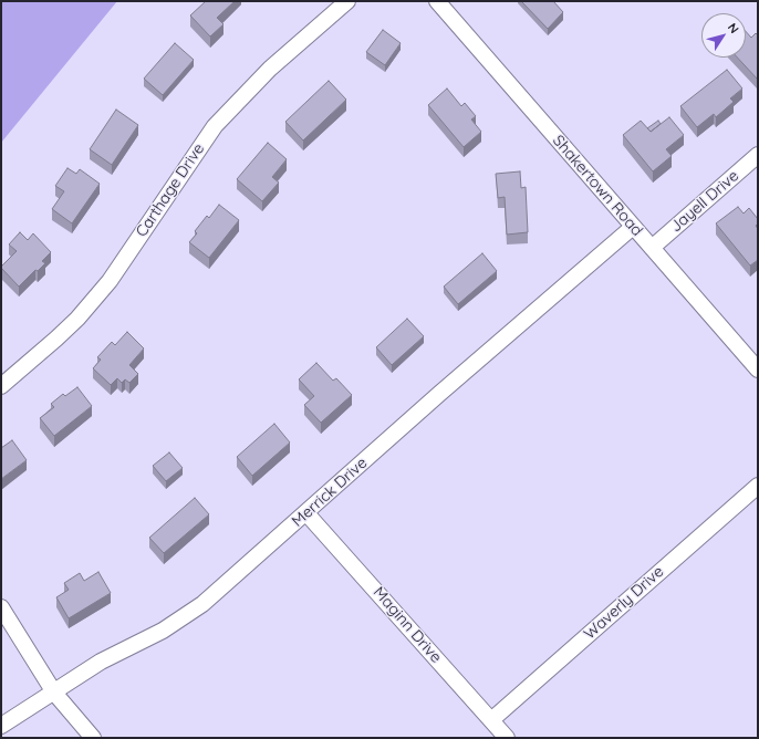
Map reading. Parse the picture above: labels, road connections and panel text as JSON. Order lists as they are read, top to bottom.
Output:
{
  "streets": {
    "street": [
      "Shakertown Road",
      "Carthage Drive",
      "Jayell Drive",
      "Merrick Drive",
      "Waverly Drive",
      "Maginn Drive"
    ]
  },
  "crossings": [
    ["Shakertown Road", "Jayell Drive"],
    ["Shakertown Road", "Merrick Drive"],
    ["Merrick Drive", "Maginn Drive"],
    ["Waverly Drive", "Maginn Drive"]
  ],
  "north": "top right"
}
